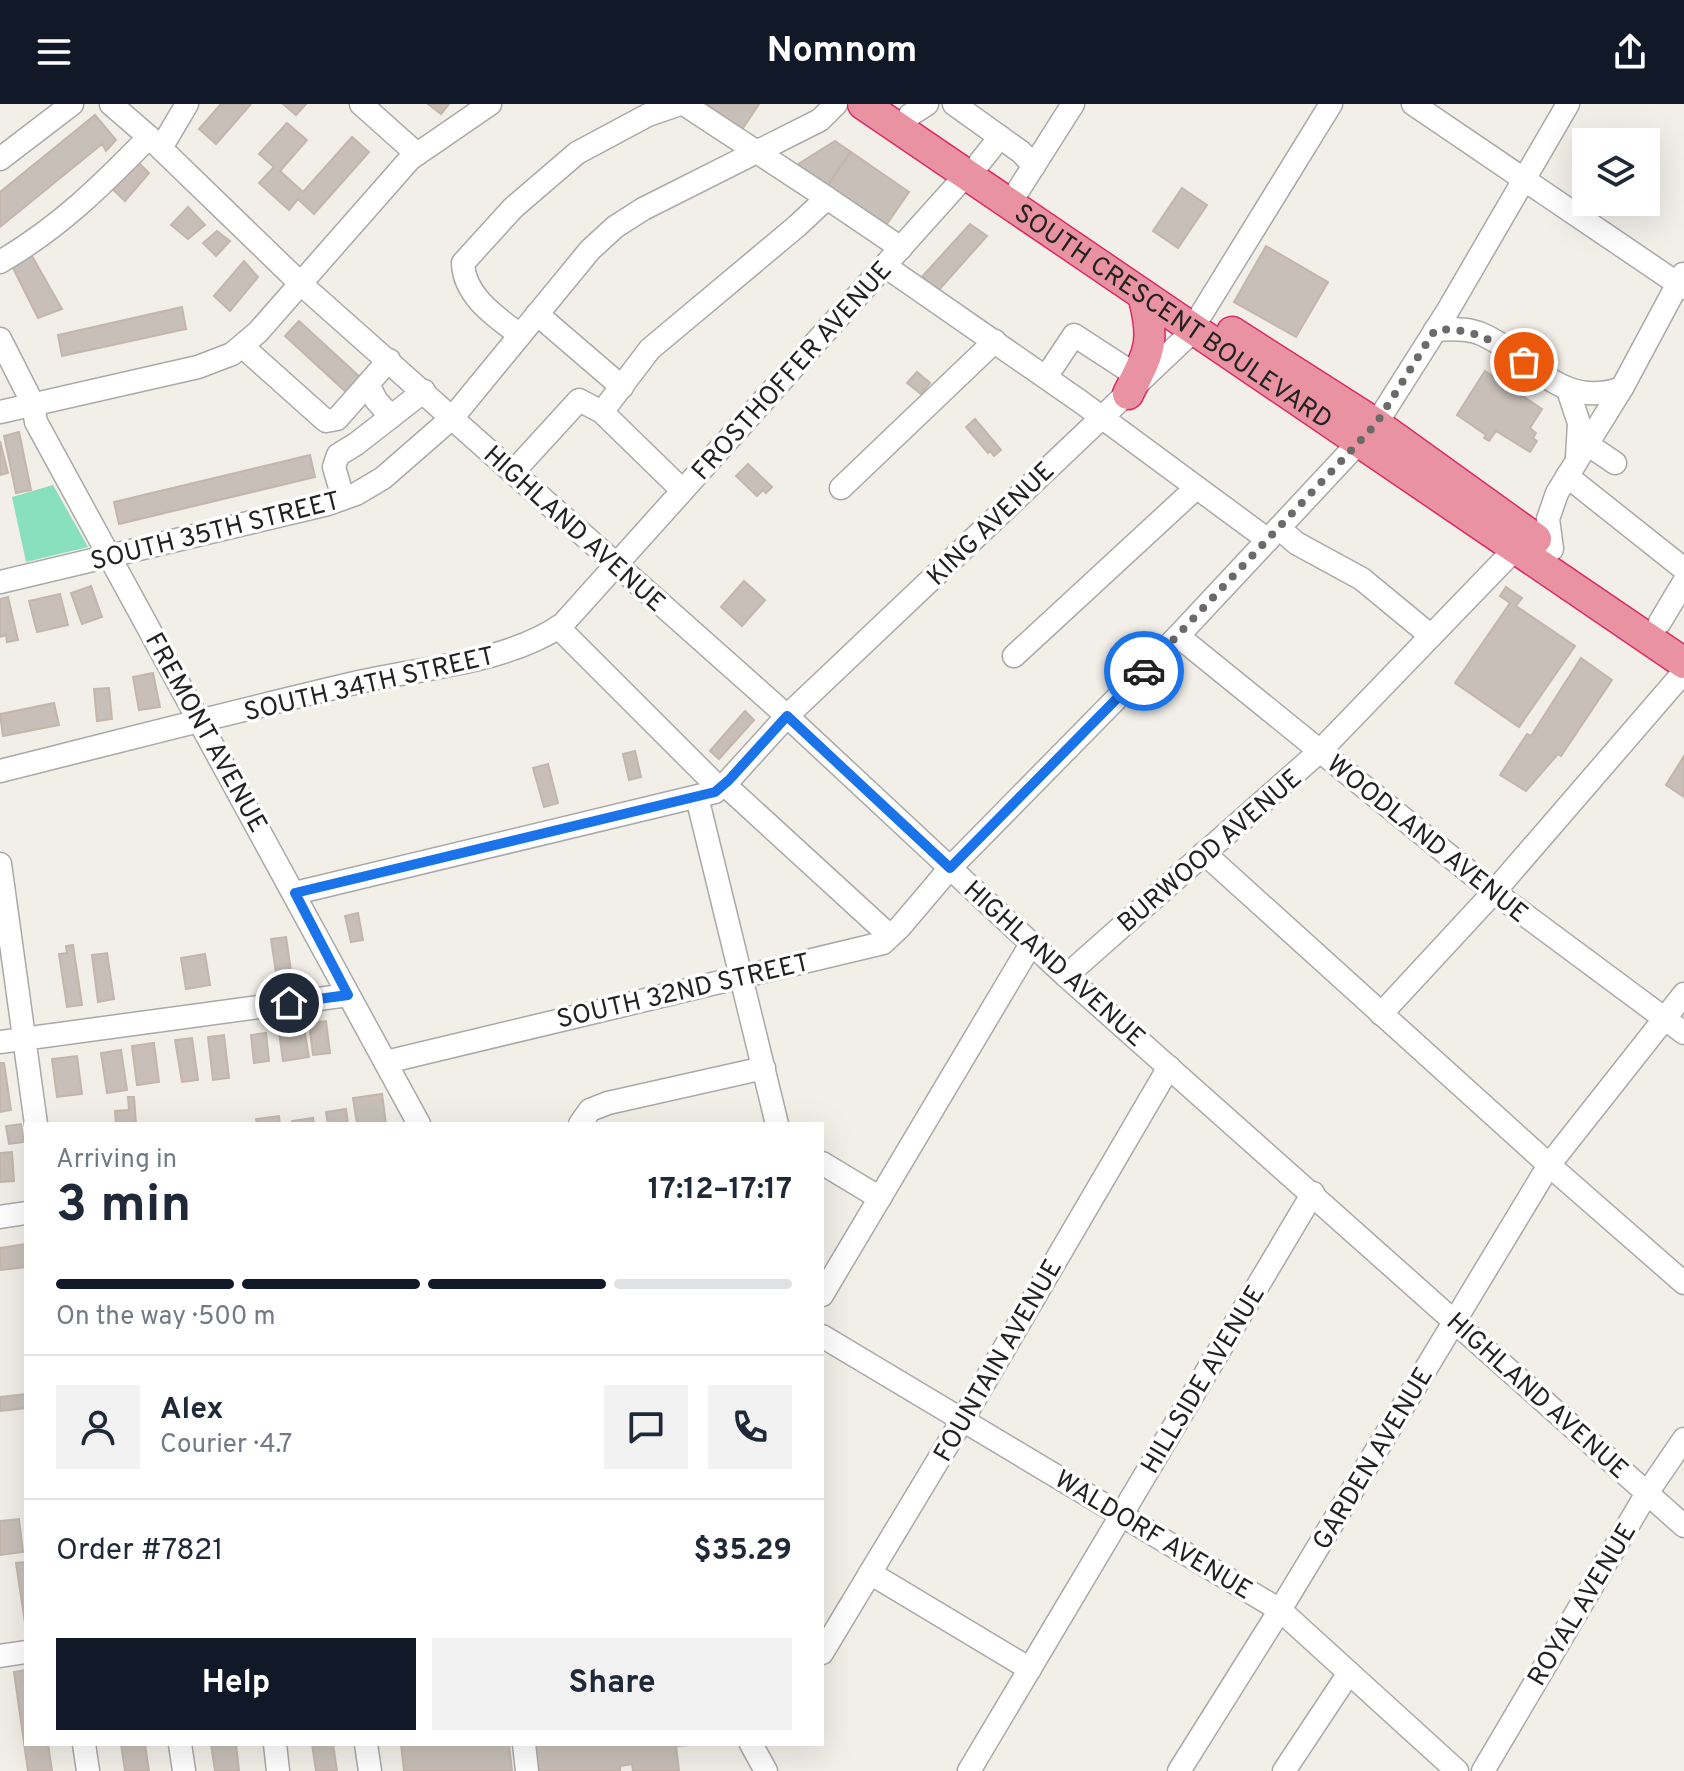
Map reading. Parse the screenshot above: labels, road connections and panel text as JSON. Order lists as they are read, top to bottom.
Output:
{
  "streets": {
    "highway": ["SOUTH CRESCENT BOULEVARD"],
    "street": [
      "FROSTHOFFER AVENUE",
      "KING AVENUE",
      "HIGHLAND AVENUE",
      "SOUTH 35TH STREET",
      "SOUTH 34TH STREET",
      "FREMONT AVENUE",
      "WOODLAND AVENUE",
      "BURWOOD AVENUE",
      "SOUTH 32ND STREET",
      "FOUNTAIN AVENUE",
      "HILLSIDE AVENUE",
      "GARDEN AVENUE",
      "WALDORF AVENUE",
      "ROYAL AVENUE"
    ]
  },
  "crossings": [
    ["SOUTH CRESCENT BOULEVARD", "FROSTHOFFER AVENUE"],
    ["SOUTH CRESCENT BOULEVARD", "KING AVENUE"],
    ["SOUTH CRESCENT BOULEVARD", "BURWOOD AVENUE"],
    ["SOUTH CRESCENT BOULEVARD", "SOUTH 32ND STREET"],
    ["FROSTHOFFER AVENUE", "HIGHLAND AVENUE"],
    ["FROSTHOFFER AVENUE", "SOUTH 34TH STREET"],
    ["KING AVENUE", "HIGHLAND AVENUE"],
    ["HIGHLAND AVENUE", "SOUTH 35TH STREET"],
    ["HIGHLAND AVENUE", "SOUTH 34TH STREET"],
    ["HIGHLAND AVENUE", "BURWOOD AVENUE"],
    ["HIGHLAND AVENUE", "SOUTH 32ND STREET"],
    ["HIGHLAND AVENUE", "FOUNTAIN AVENUE"],
    ["HIGHLAND AVENUE", "HILLSIDE AVENUE"],
    ["HIGHLAND AVENUE", "GARDEN AVENUE"],
    ["HIGHLAND AVENUE", "ROYAL AVENUE"],
    ["SOUTH 35TH STREET", "FREMONT AVENUE"],
    ["SOUTH 34TH STREET", "FREMONT AVENUE"],
    ["FREMONT AVENUE", "SOUTH 32ND STREET"],
    ["WOODLAND AVENUE", "BURWOOD AVENUE"],
    ["WOODLAND AVENUE", "SOUTH 32ND STREET"],
    ["WOODLAND AVENUE", "GARDEN AVENUE"],
    ["FOUNTAIN AVENUE", "WALDORF AVENUE"],
    ["HILLSIDE AVENUE", "WALDORF AVENUE"],
    ["GARDEN AVENUE", "WALDORF AVENUE"]
  ],
  "page": {
    "header": "Nomnom",
    "heading": ["3 min", "Arriving in", "17:12–17:17"],
    "panel": [
      "Alex",
      "Courier · 4.7",
      "Order #7821",
      "$35.29"
    ],
    "bar": "On the way · 500 m",
    "buttons": ["Help", "Share"]
  }
}
